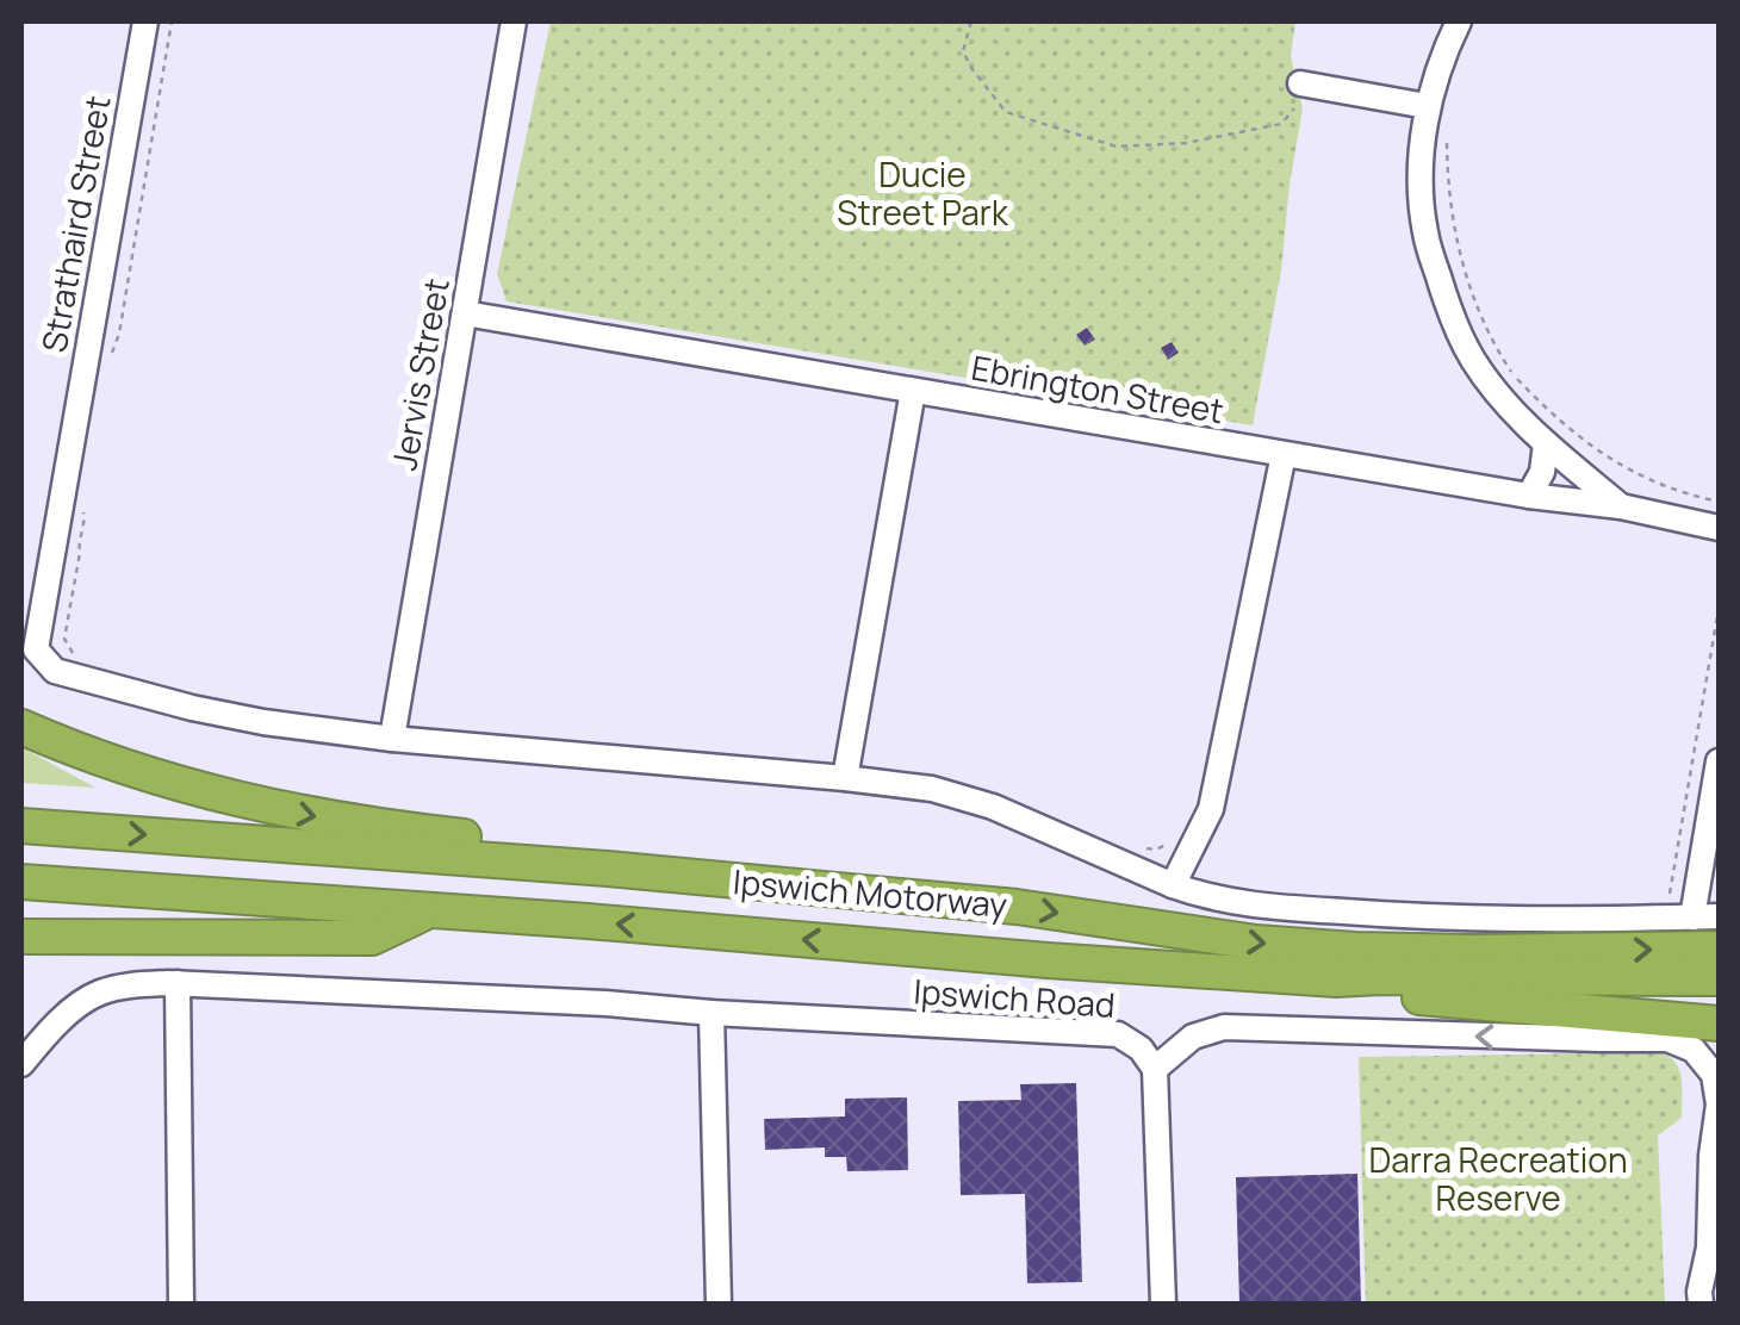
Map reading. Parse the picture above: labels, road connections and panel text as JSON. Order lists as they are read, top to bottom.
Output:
{
  "streets": {
    "highway": ["Ipswich Motorway"],
    "street": [
      "Strathaird Street",
      "Jervis Street",
      "Ebrington Street",
      "Ipswich Road"
    ]
  },
  "crossings": [
    ["Strathaird Street", "Jervis Street"],
    ["Jervis Street", "Ebrington Street"]
  ],
  "parks": ["Ducie Street Park", "Darra Recreation Reserve"]
}
